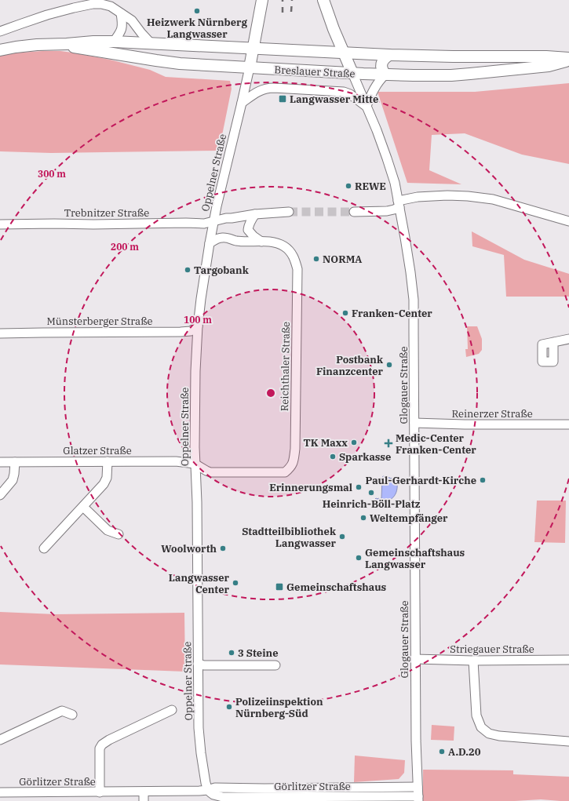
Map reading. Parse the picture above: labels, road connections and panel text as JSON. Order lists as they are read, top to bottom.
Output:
{
  "streets": {
    "main road": ["Breslauer Straße"],
    "street": [
      "Oppelner Straße",
      "Trebnitzer Straße",
      "Münsterberger Straße",
      "Reichthaler Straße",
      "Glogauer Straße",
      "Reinerzer Straße",
      "Glatzer Straße",
      "Striegauer Straße",
      "Görlitzer Straße"
    ]
  },
  "crossings": [
    ["Breslauer Straße", "Oppelner Straße"],
    ["Breslauer Straße", "Glogauer Straße"],
    ["Oppelner Straße", "Trebnitzer Straße"],
    ["Oppelner Straße", "Münsterberger Straße"],
    ["Oppelner Straße", "Reichthaler Straße"],
    ["Oppelner Straße", "Glatzer Straße"],
    ["Oppelner Straße", "Görlitzer Straße"],
    ["Reichthaler Straße", "Glatzer Straße"],
    ["Glogauer Straße", "Reinerzer Straße"],
    ["Glogauer Straße", "Striegauer Straße"],
    ["Glogauer Straße", "Görlitzer Straße"]
  ],
  "places": {
    "other": [
      "Heizwerk Nürnberg Langwasser",
      "REWE",
      "NORMA",
      "Targobank",
      "Franken-Center",
      "Postbank Finanzcenter",
      "TK Maxx",
      "Sparkasse",
      "Paul-Gerhardt-Kirche",
      "Erinnerungsmal",
      "Heinrich-Böll-Platz",
      "Weltempfänger",
      "Stadtteilbibliothek Langwasser",
      "Woolworth",
      "Gemeinschaftshaus Langwasser",
      "Langwasser Center",
      "3 Steine",
      "Polizeiinspektion Nürnberg-Süd",
      "A.D.20"
    ],
    "transit": ["Langwasser Mitte", "Gemeinschaftshaus"],
    "health": ["Medic-Center Franken-Center"]
  },
  "rings": ["300 m", "200 m", "100 m"]
}
